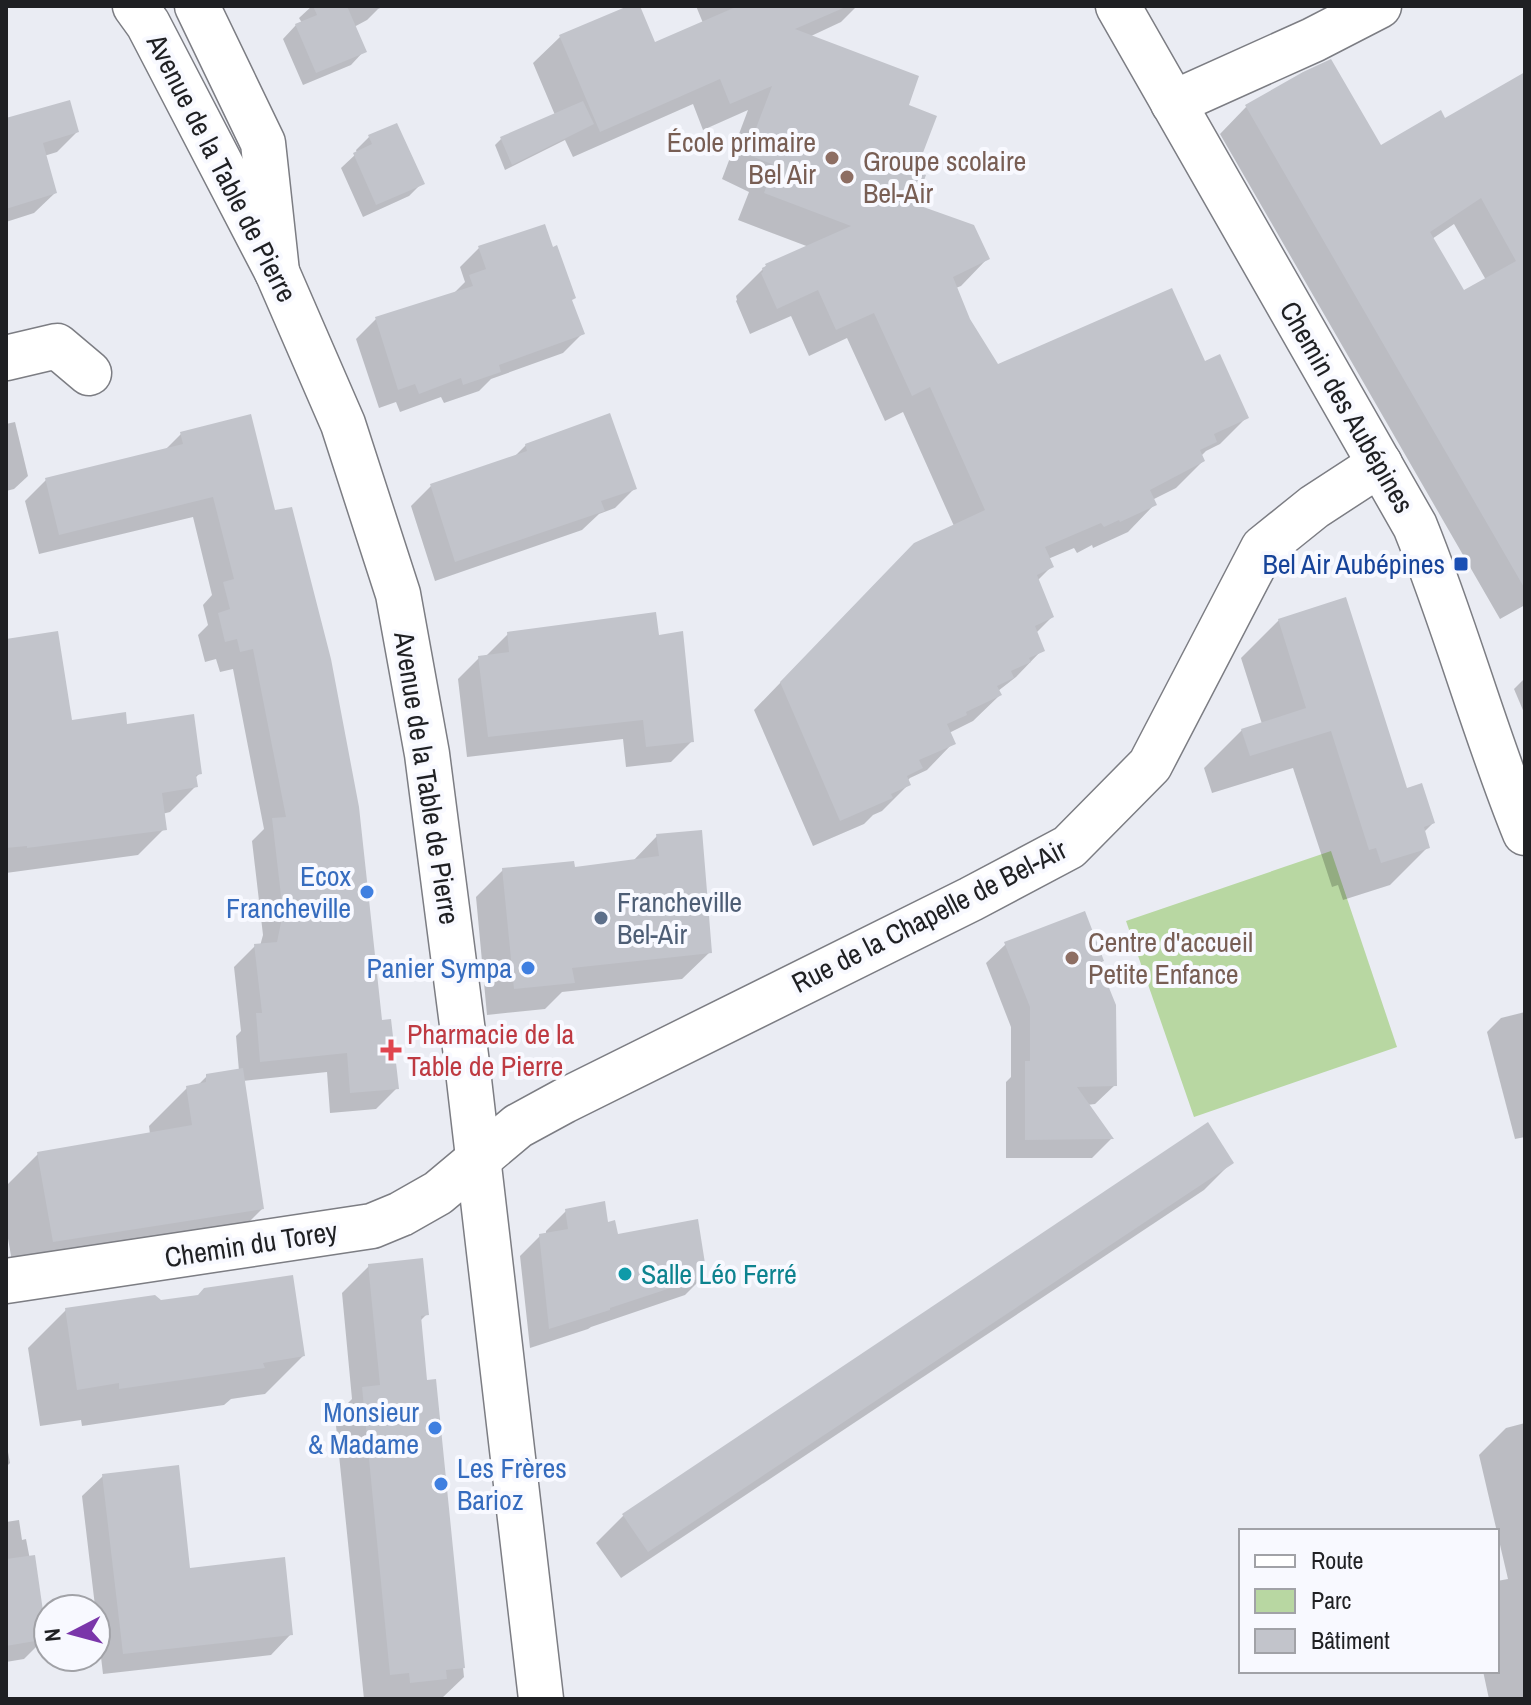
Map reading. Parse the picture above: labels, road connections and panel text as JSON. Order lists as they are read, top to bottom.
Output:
{
  "streets": {
    "street": [
      "Avenue de la Table de Pierre",
      "Chemin des Aubépines",
      "Rue de la Chapelle de Bel-Air",
      "Chemin du Torey"
    ]
  },
  "crossings": [
    ["Avenue de la Table de Pierre", "Rue de la Chapelle de Bel-Air"],
    ["Avenue de la Table de Pierre", "Chemin du Torey"],
    ["Chemin des Aubépines", "Rue de la Chapelle de Bel-Air"],
    ["Rue de la Chapelle de Bel-Air", "Chemin du Torey"]
  ],
  "places": {
    "other": [
      "École primaire Bel Air",
      "Groupe scolaire Bel-Air",
      "Ecox Francheville",
      "Francheville Bel-Air",
      "Centre d'accueil Petite Enfance",
      "Panier Sympa",
      "Salle Léo Ferré",
      "Monsieur & Madame",
      "Les Frères Barioz"
    ],
    "transit": ["Bel Air Aubépines"],
    "health": ["Pharmacie de la Table de Pierre"]
  },
  "legend": ["Route", "Parc", "Bâtiment"],
  "north": "left"
}
